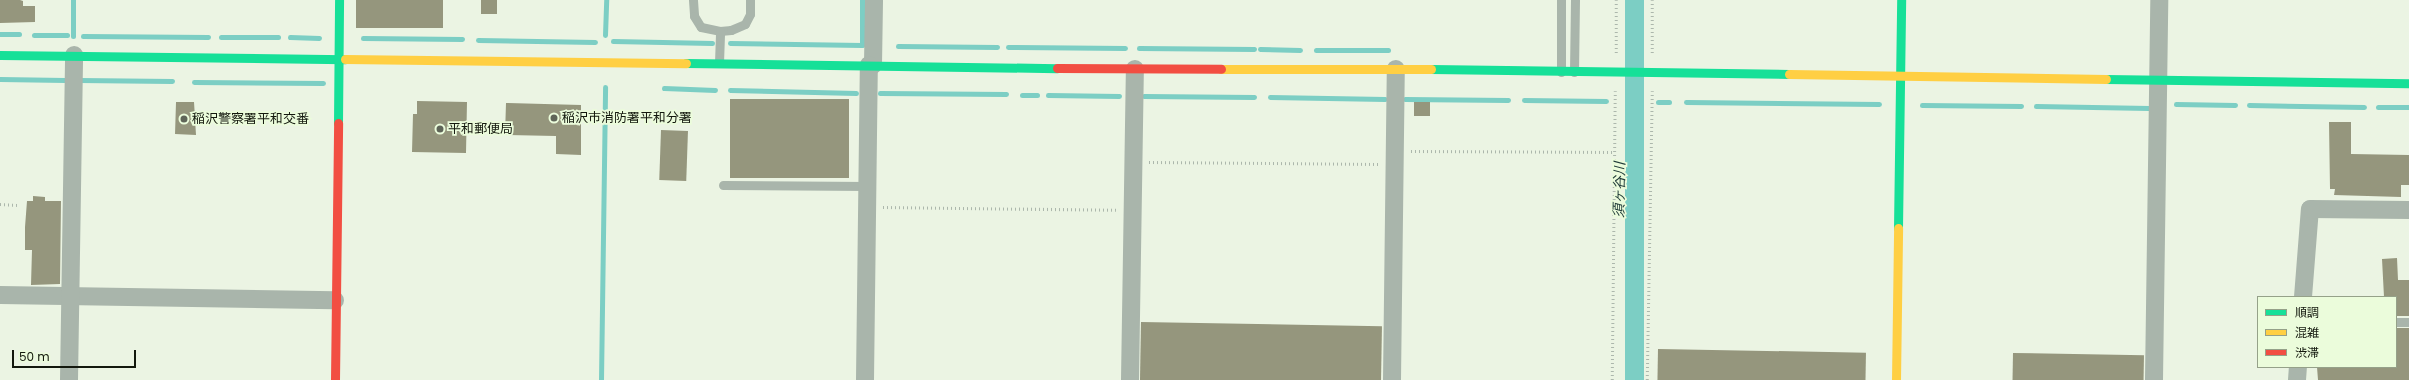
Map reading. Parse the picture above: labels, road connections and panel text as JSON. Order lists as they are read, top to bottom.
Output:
{
  "water": ["須ヶ谷川"],
  "places": ["稲沢市消防署平和分署", "稲沢警察署平和交番", "平和郵便局"],
  "legend": ["順調", "混雑", "渋滞"],
  "scale_bar": "50 m"
}
